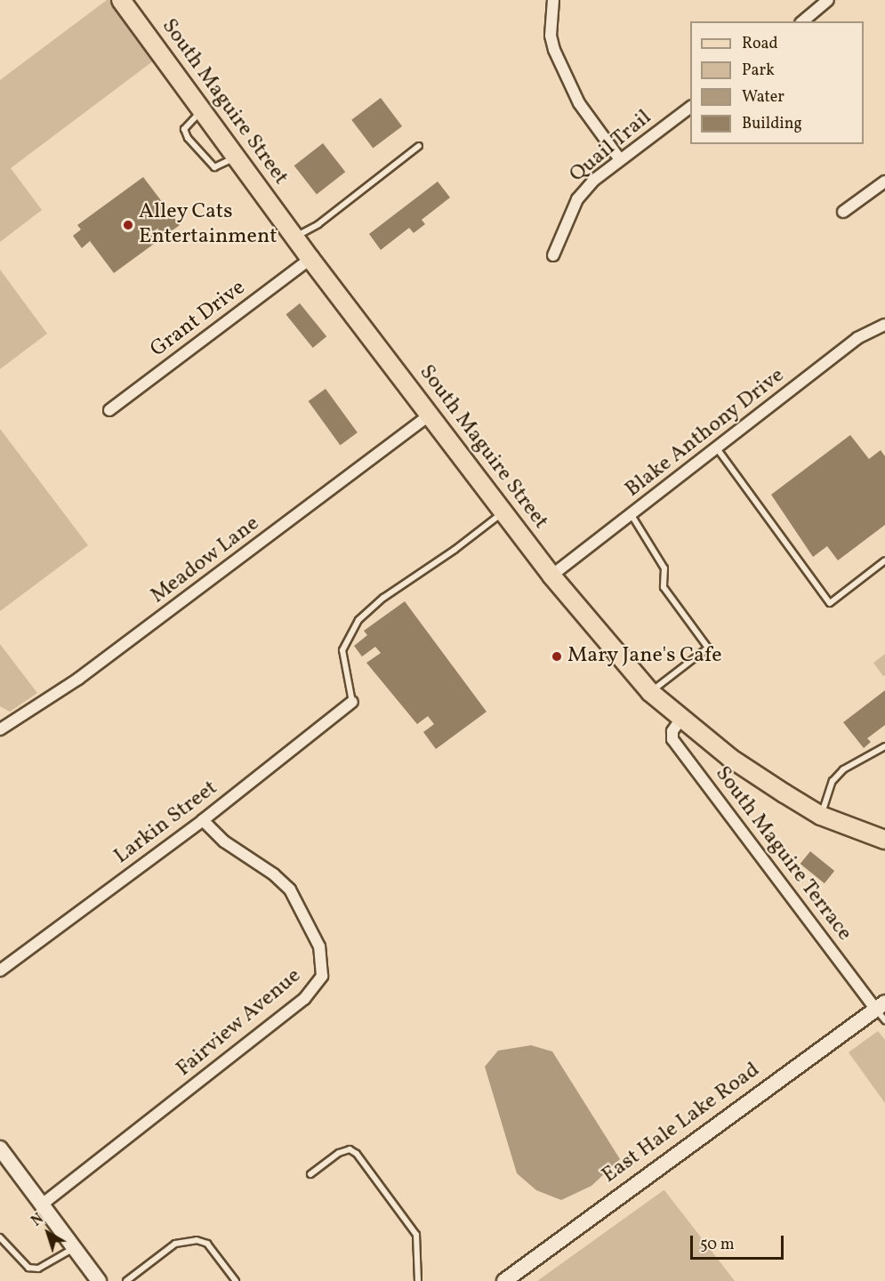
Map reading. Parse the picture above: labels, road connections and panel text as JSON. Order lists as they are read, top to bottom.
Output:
{
  "streets": {
    "main road": ["South Maguire Street", "East Hale Lake Road"],
    "street": [
      "Quail Trail",
      "Grant Drive",
      "Blake Anthony Drive",
      "Meadow Lane",
      "Larkin Street",
      "South Maguire Terrace",
      "Fairview Avenue"
    ]
  },
  "crossings": [
    ["South Maguire Street", "Grant Drive"],
    ["South Maguire Street", "Blake Anthony Drive"],
    ["South Maguire Street", "Meadow Lane"],
    ["South Maguire Street", "South Maguire Terrace"],
    ["Larkin Street", "Fairview Avenue"],
    ["South Maguire Terrace", "East Hale Lake Road"]
  ],
  "places": ["Alley Cats Entertainment", "Mary Jane's Cafe"],
  "legend": [
    "Road",
    "Park",
    "Water",
    "Building"
  ],
  "scale_bar": "50 m",
  "north": "top left"
}
